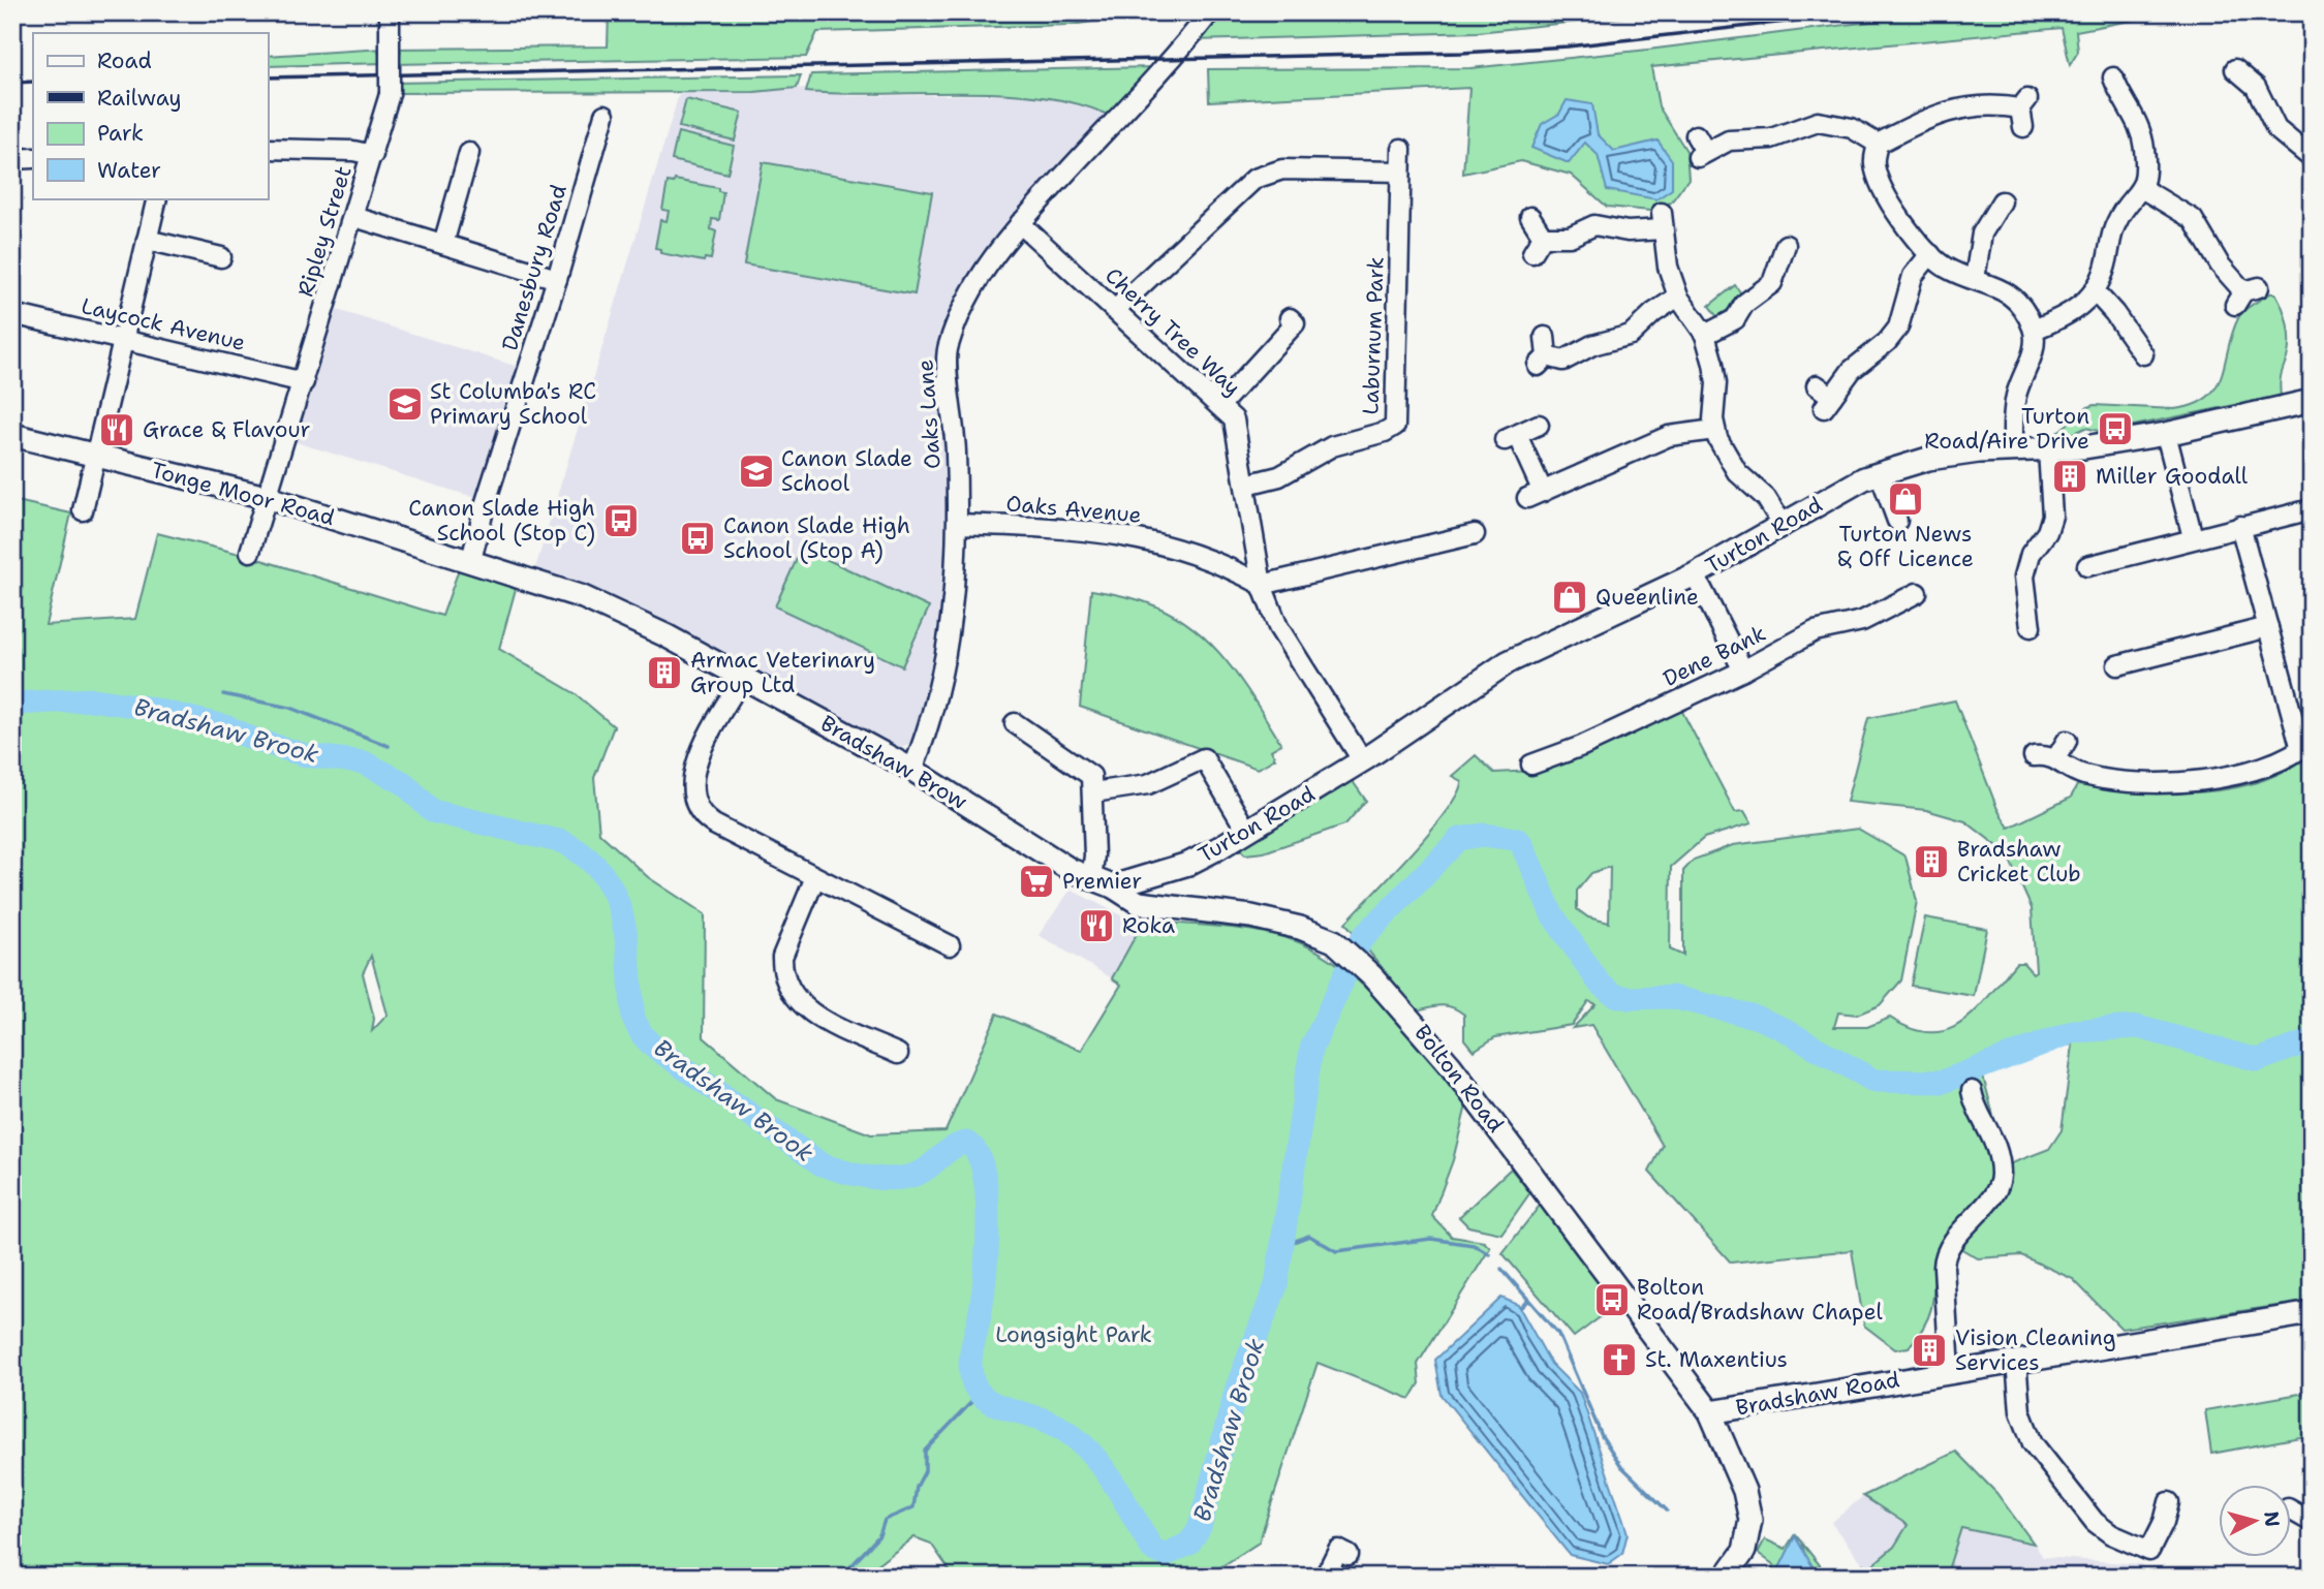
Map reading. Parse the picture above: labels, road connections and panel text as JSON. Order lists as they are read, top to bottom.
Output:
{
  "streets": {
    "main road": [
      "Tonge Moor Road",
      "Turton Road",
      "Bradshaw Brow",
      "Bolton Road",
      "Bradshaw Road"
    ],
    "street": [
      "Ripley Street",
      "Danesbury Road",
      "Laycock Avenue",
      "Cherry Tree Way",
      "Laburnum Park",
      "Oaks Lane",
      "Oaks Avenue",
      "Dene Bank"
    ]
  },
  "crossings": [
    ["Ripley Street", "Laycock Avenue"],
    ["Ripley Street", "Tonge Moor Road"],
    ["Danesbury Road", "Tonge Moor Road"],
    ["Danesbury Road", "Bradshaw Brow"],
    ["Cherry Tree Way", "Laburnum Park"],
    ["Cherry Tree Way", "Oaks Lane"],
    ["Cherry Tree Way", "Oaks Avenue"],
    ["Oaks Lane", "Oaks Avenue"],
    ["Oaks Lane", "Bradshaw Brow"],
    ["Tonge Moor Road", "Bradshaw Brow"],
    ["Turton Road", "Bradshaw Brow"],
    ["Turton Road", "Bolton Road"],
    ["Bradshaw Brow", "Bolton Road"],
    ["Bolton Road", "Bradshaw Road"]
  ],
  "water": ["Bradshaw Brook"],
  "parks": ["Longsight Park"],
  "places": {
    "school or university": ["St Columba's RC Primary School", "Canon Slade School"],
    "bus stop": [
      "Turton Road/Aire Drive",
      "Canon Slade High School (Stop C)",
      "Canon Slade High School (Stop A)",
      "Bolton Road/Bradshaw Chapel"
    ],
    "restaurant": ["Grace & Flavour", "Roka"],
    "building": [
      "Miller Goodall",
      "Armac Veterinary Group Ltd",
      "Bradshaw Cricket Club",
      "Vision Cleaning Services"
    ],
    "shop": ["Turton News & Off Licence", "Queenline"],
    "supermarket": ["Premier"],
    "church": ["St. Maxentius"]
  },
  "legend": [
    "Road",
    "Railway",
    "Park",
    "Water"
  ],
  "north": "right"
}
